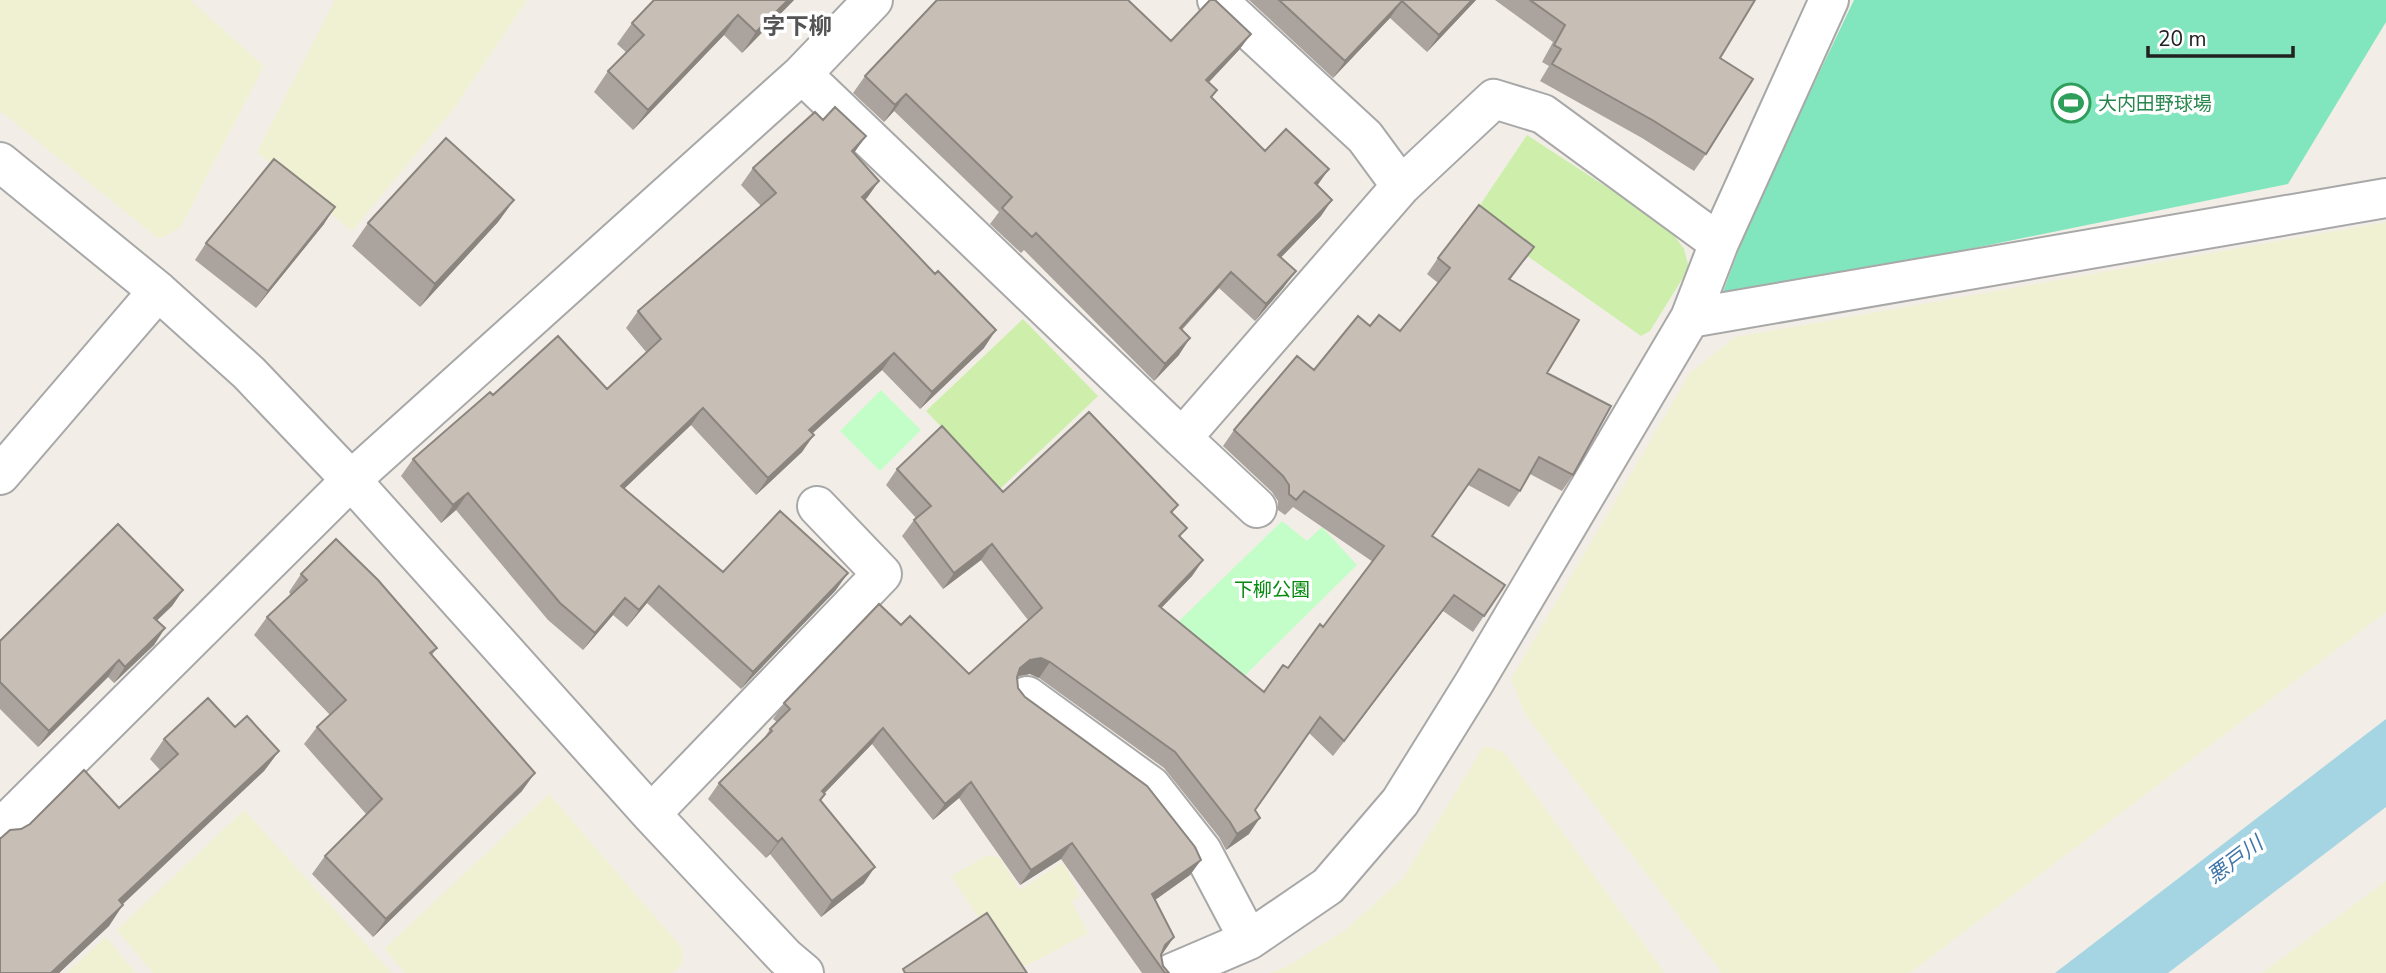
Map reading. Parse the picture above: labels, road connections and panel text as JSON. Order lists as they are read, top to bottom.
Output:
{
  "districts": ["字下柳"],
  "water": ["悪戸川"],
  "parks": ["下柳公園"],
  "places": {
    "sports": ["大内田野球場"]
  },
  "scale_bar": "20 m"
}
